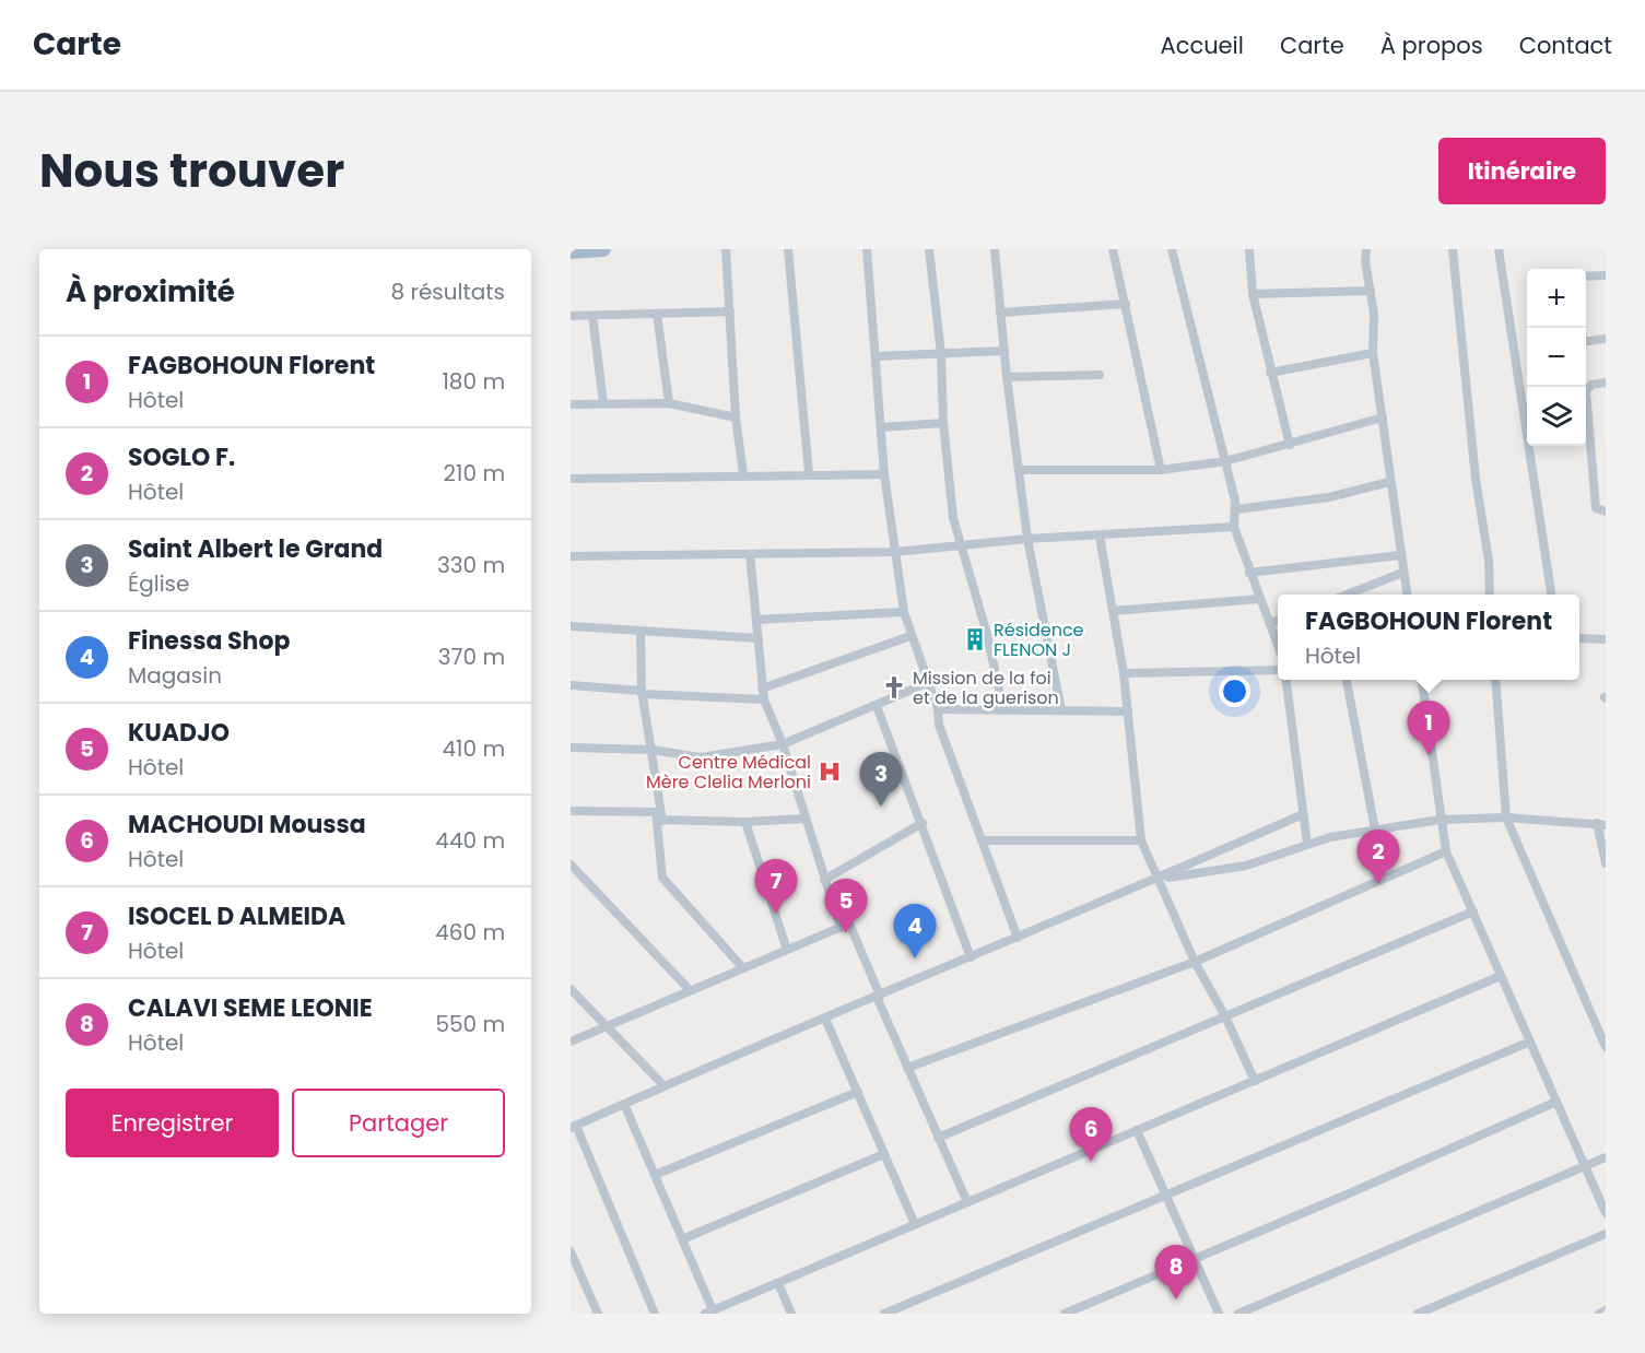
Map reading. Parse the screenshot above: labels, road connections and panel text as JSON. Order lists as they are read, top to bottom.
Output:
{
  "places": {
    "building": ["Résidence FLENON J"],
    "church": ["Mission de la foi et de la guerison"],
    "hospital": ["Centre Médical Mère Clelia Merloni"]
  },
  "page": {
    "header": "Carte",
    "nav": [
      "Accueil",
      "Carte",
      "À propos",
      "Contact"
    ],
    "title": "Nous trouver",
    "buttons": [
      "Itinéraire",
      ["Enregistrer", "Partager"]
    ],
    "heading": ["À proximité", "8 résultats"],
    "map_buttons": ["+", "−"],
    "list": [
      {
        "mark": "1",
        "name": "FAGBOHOUN Florent",
        "note": "Hôtel",
        "value": "180 m"
      },
      {
        "mark": "2",
        "name": "SOGLO F.",
        "note": "Hôtel",
        "value": "210 m"
      },
      {
        "mark": "3",
        "name": "Saint Albert le Grand",
        "note": "Église",
        "value": "330 m"
      },
      {
        "mark": "4",
        "name": "Finessa Shop",
        "note": "Magasin",
        "value": "370 m"
      },
      {
        "mark": "5",
        "name": "KUADJO",
        "note": "Hôtel",
        "value": "410 m"
      },
      {
        "mark": "6",
        "name": "MACHOUDI Moussa",
        "note": "Hôtel",
        "value": "440 m"
      },
      {
        "mark": "7",
        "name": "ISOCEL D ALMEIDA",
        "note": "Hôtel",
        "value": "460 m"
      },
      {
        "mark": "8",
        "name": "CALAVI SEME LEONIE",
        "note": "Hôtel",
        "value": "550 m"
      }
    ],
    "popup": ["FAGBOHOUN Florent", "Hôtel"],
    "pins": [
      "1",
      "3",
      "2",
      "7",
      "5",
      "4",
      "6",
      "8"
    ]
  }
}
